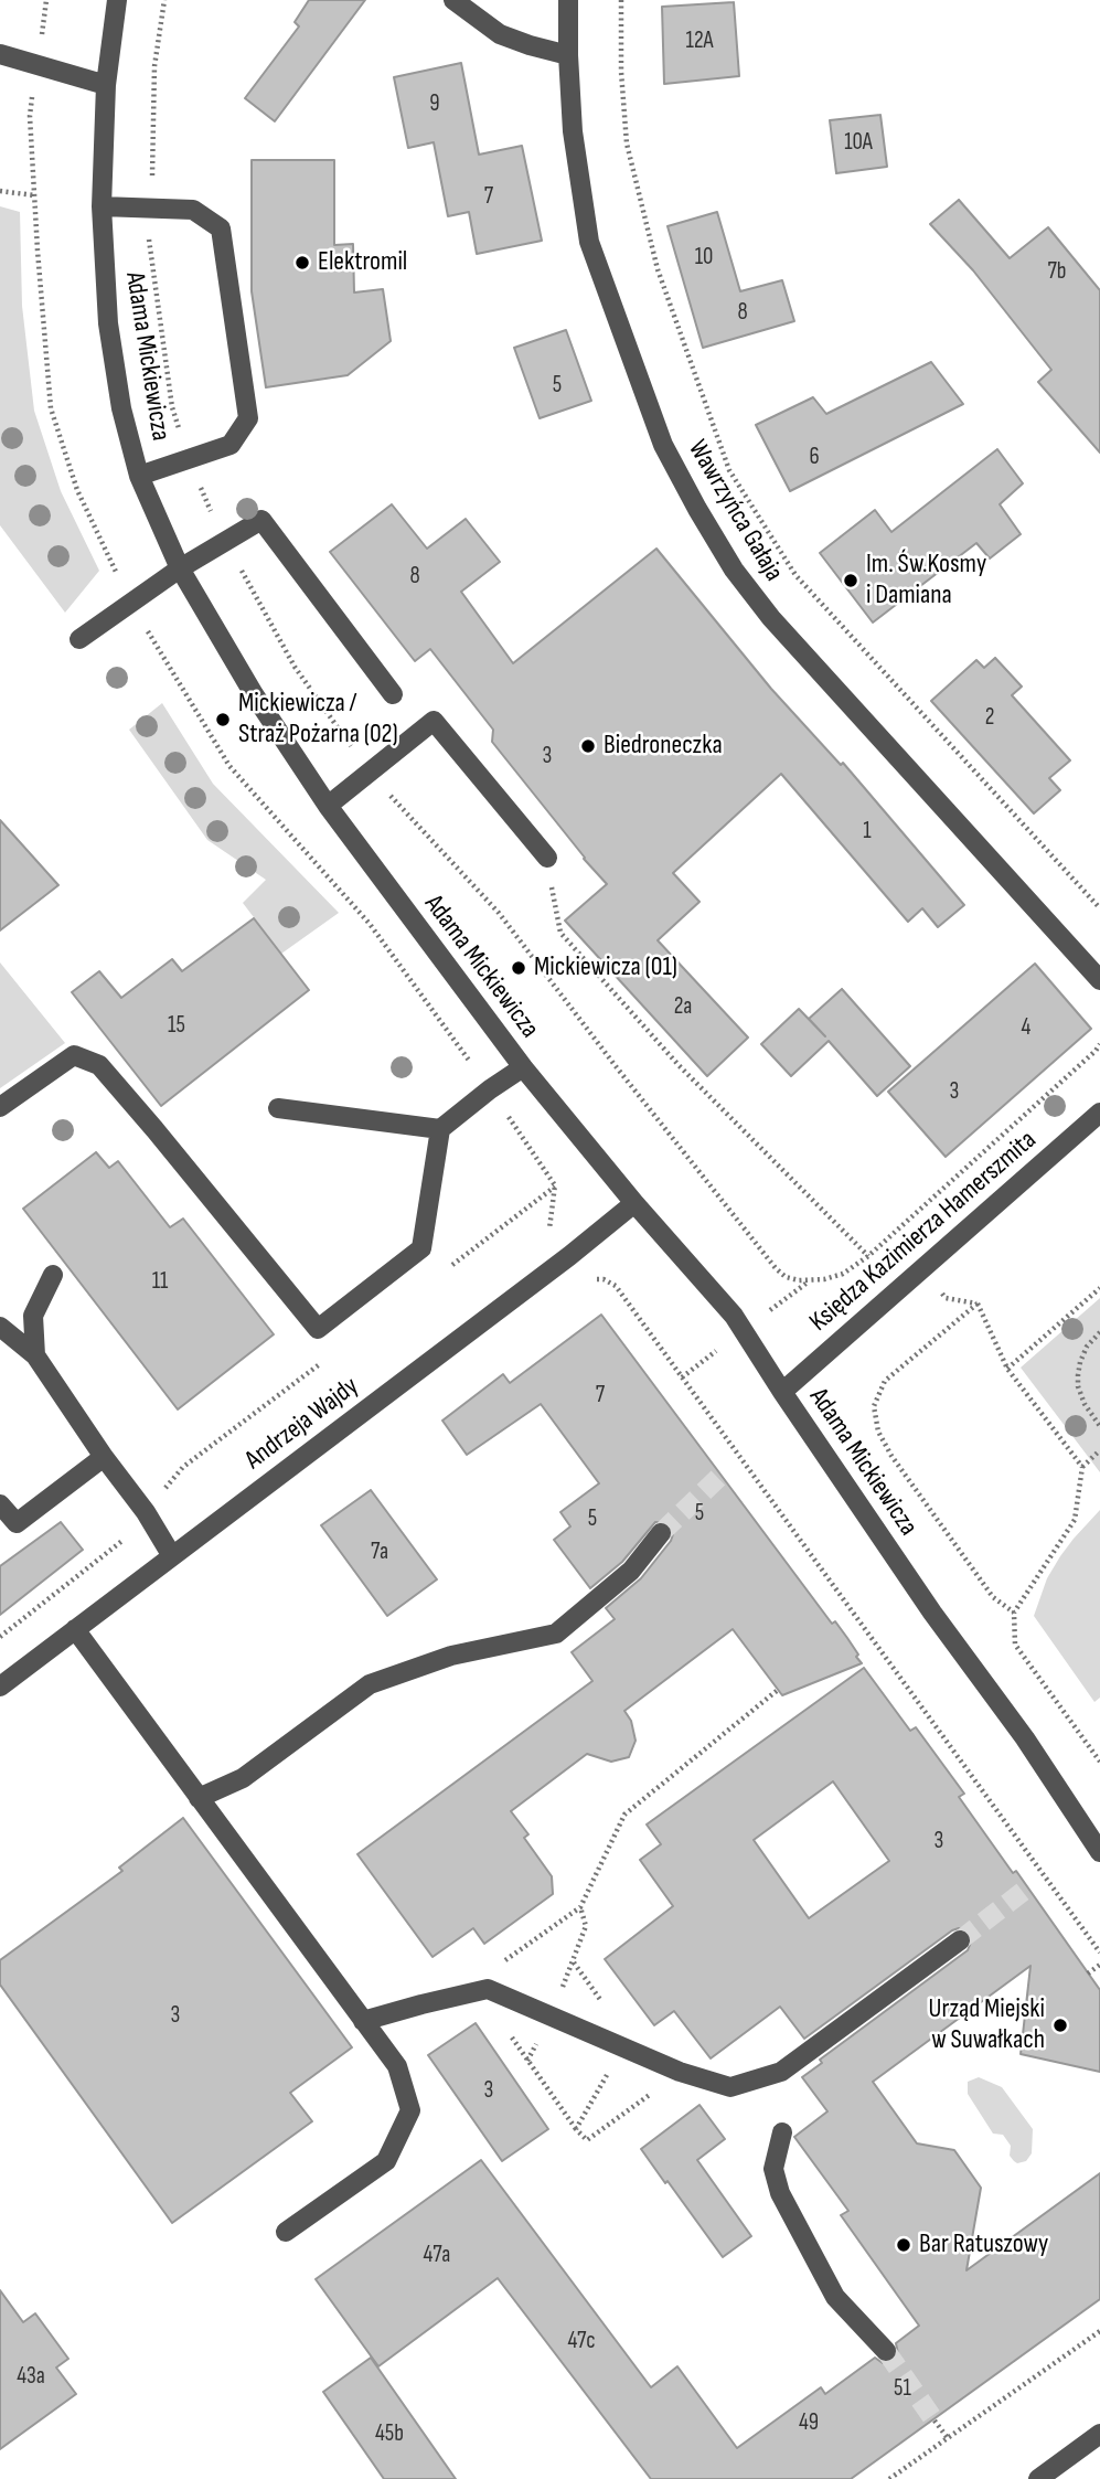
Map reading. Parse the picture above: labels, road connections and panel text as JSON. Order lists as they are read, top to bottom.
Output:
{
  "streets": {
    "street": [
      "Adama Mickiewicza",
      "Wawrzyńca Gałaja",
      "Księdza Kazimierza Hamerszmita",
      "Andrzeja Wajdy"
    ]
  },
  "crossings": [
    ["Adama Mickiewicza", "Księdza Kazimierza Hamerszmita"],
    ["Adama Mickiewicza", "Andrzeja Wajdy"]
  ],
  "places": [
    "Elektromil",
    "Im. Św.Kosmy i Damiana",
    "Mickiewicza / Straż Pożarna (02)",
    "Biedroneczka",
    "Mickiewicza (01)",
    "Urząd Miejski w Suwałkach",
    "Bar Ratuszowy"
  ],
  "house_numbers": [
    "12A",
    "9",
    "10A",
    "7",
    "10",
    "7b",
    "8",
    "5",
    "6",
    "8",
    "2",
    "3",
    "1",
    "2a",
    "15",
    "4",
    "3",
    "11",
    "7",
    "5",
    "5",
    "7a",
    "3",
    "3",
    "3",
    "47a",
    "47c",
    "43a",
    "51",
    "49",
    "45b"
  ]
}
